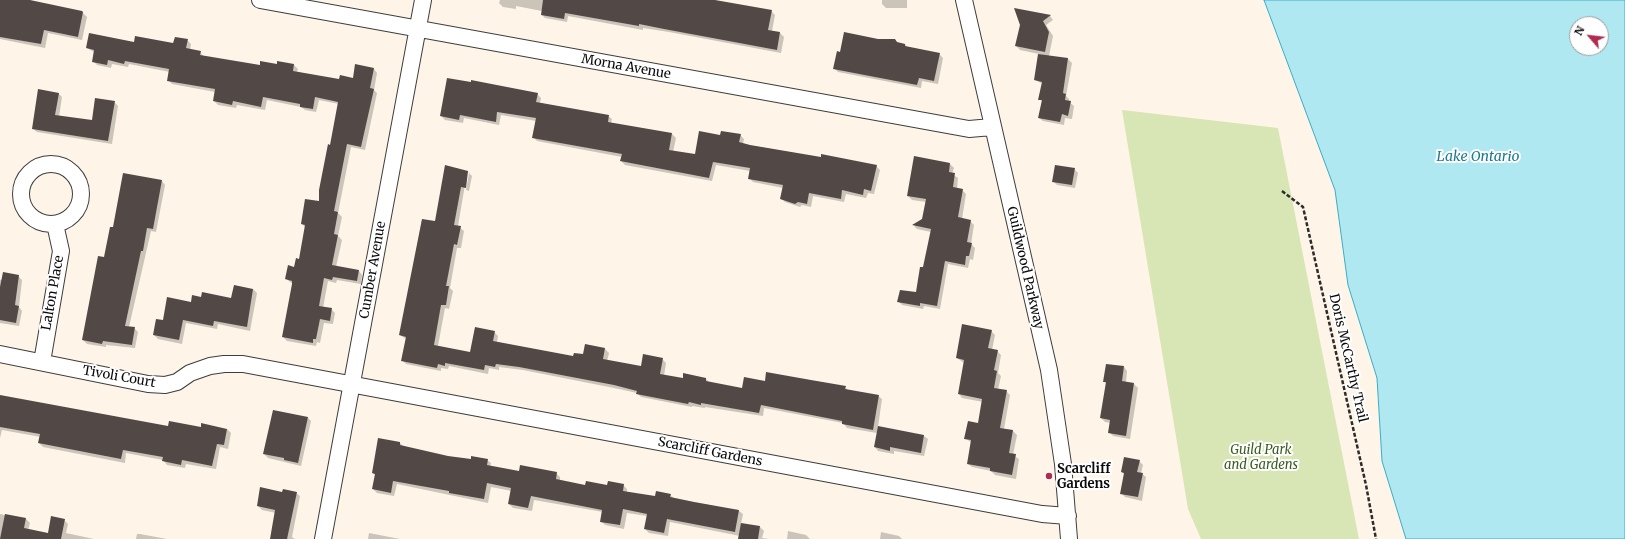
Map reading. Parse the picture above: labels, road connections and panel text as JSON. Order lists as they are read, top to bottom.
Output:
{
  "streets": {
    "street": [
      "Morna Avenue",
      "Guildwood Parkway",
      "Cumber Avenue",
      "Lalton Place",
      "Tivoli Court",
      "Scarcliff Gardens"
    ],
    "path": ["Doris McCarthy Trail"]
  },
  "crossings": [
    ["Morna Avenue", "Guildwood Parkway"],
    ["Morna Avenue", "Cumber Avenue"],
    ["Guildwood Parkway", "Scarcliff Gardens"],
    ["Cumber Avenue", "Tivoli Court"],
    ["Cumber Avenue", "Scarcliff Gardens"],
    ["Lalton Place", "Tivoli Court"],
    ["Tivoli Court", "Scarcliff Gardens"]
  ],
  "water": ["Lake Ontario"],
  "parks": ["Guild Park and Gardens"],
  "places": ["Scarcliff Gardens"],
  "north": "top left"
}
